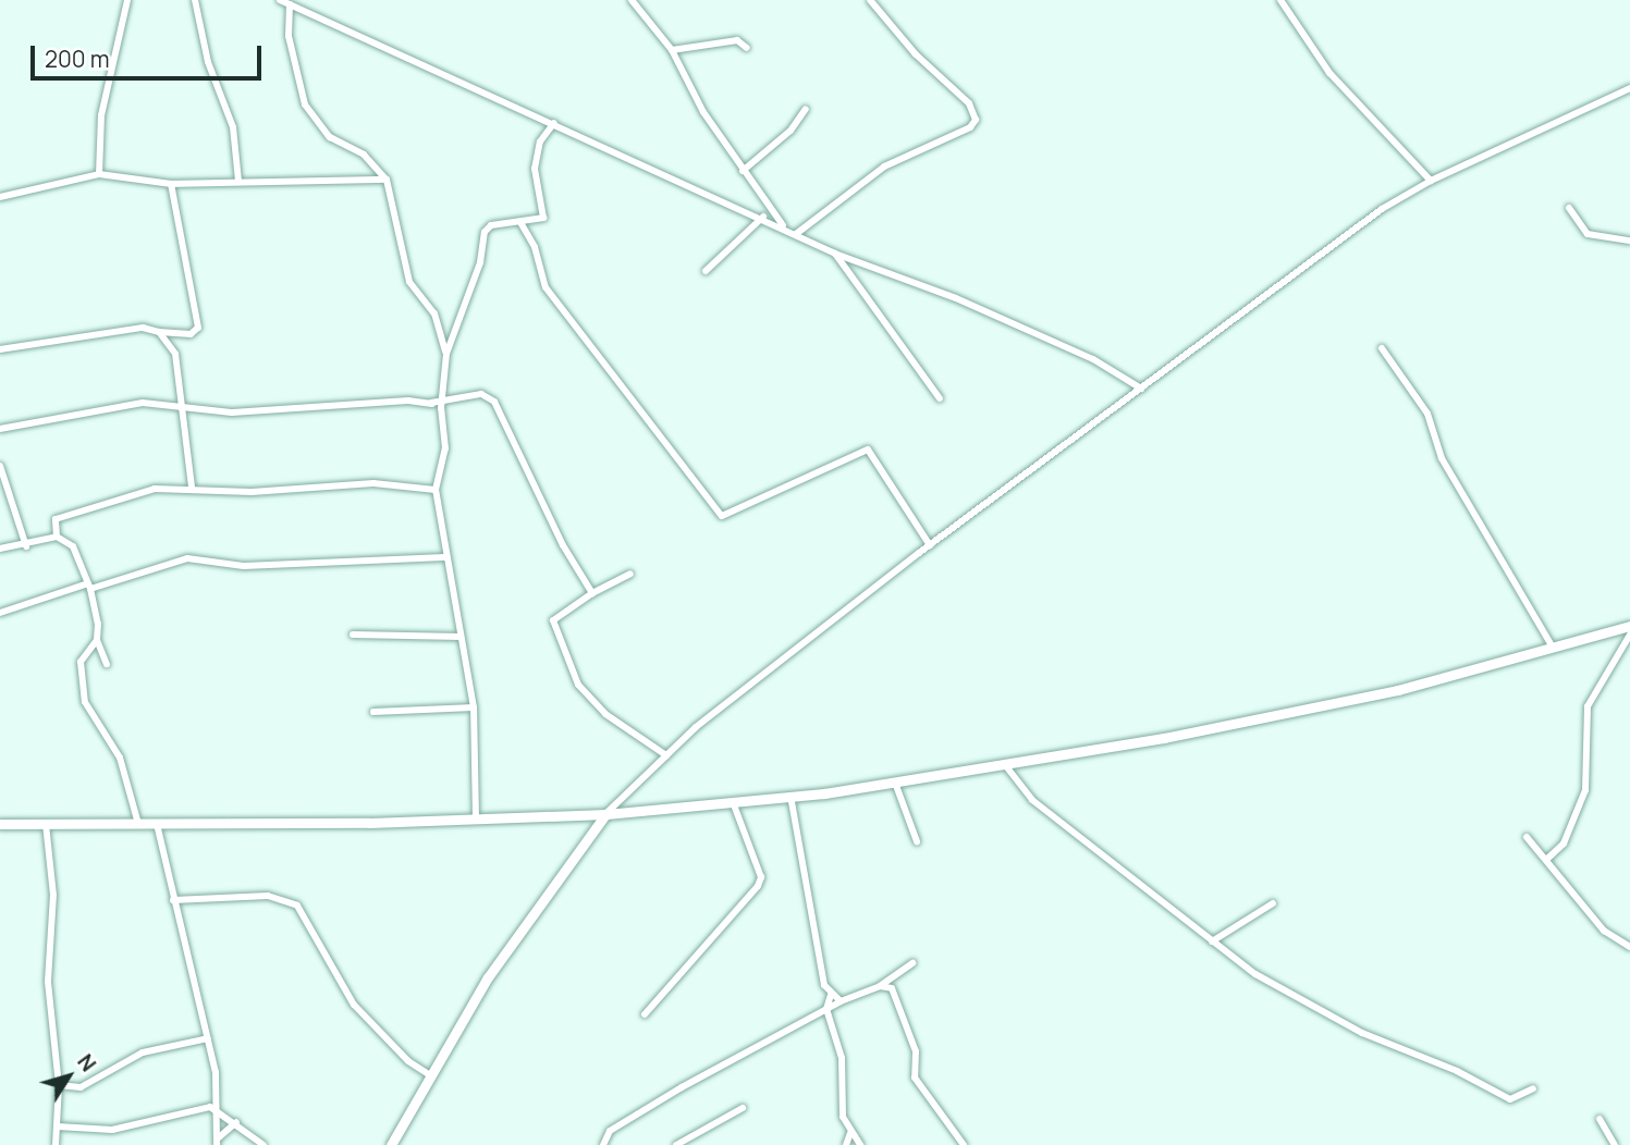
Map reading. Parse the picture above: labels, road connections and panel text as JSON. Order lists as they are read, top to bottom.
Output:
{
  "scale_bar": "200 m",
  "north": "top right"
}
